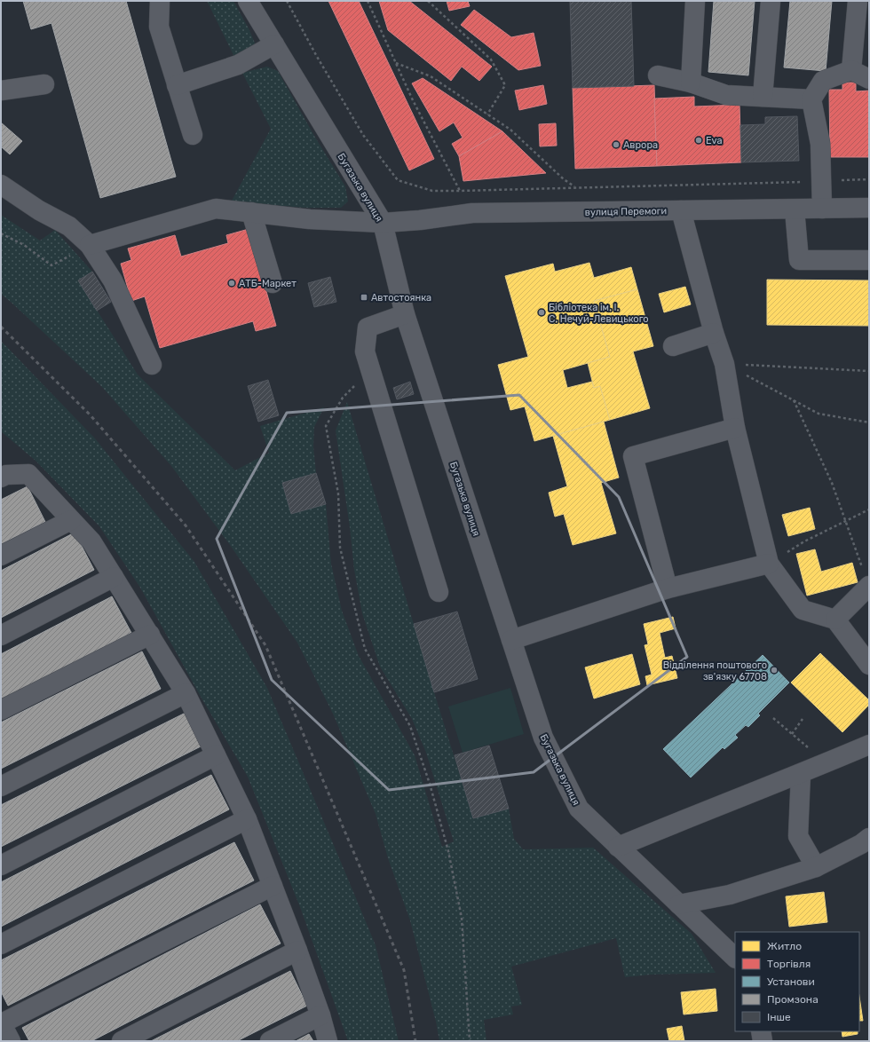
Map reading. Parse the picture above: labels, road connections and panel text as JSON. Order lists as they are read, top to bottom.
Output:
{
  "streets": {
    "street": ["Бугазька вулиця", "вулиця Перемоги"]
  },
  "crossings": [
    ["Бугазька вулиця", "вулиця Перемоги"]
  ],
  "places": {
    "other": [
      "Eva",
      "Аврора",
      "АТБ-Маркет",
      "Бібліотека ім. І. С. Нечуй-Левицького",
      "Відділення поштового зв'язку 67708"
    ],
    "transit": ["Автостоянка"]
  },
  "legend": [
    "Житло",
    "Торгівля",
    "Установи",
    "Промзона",
    "Інше"
  ]
}
